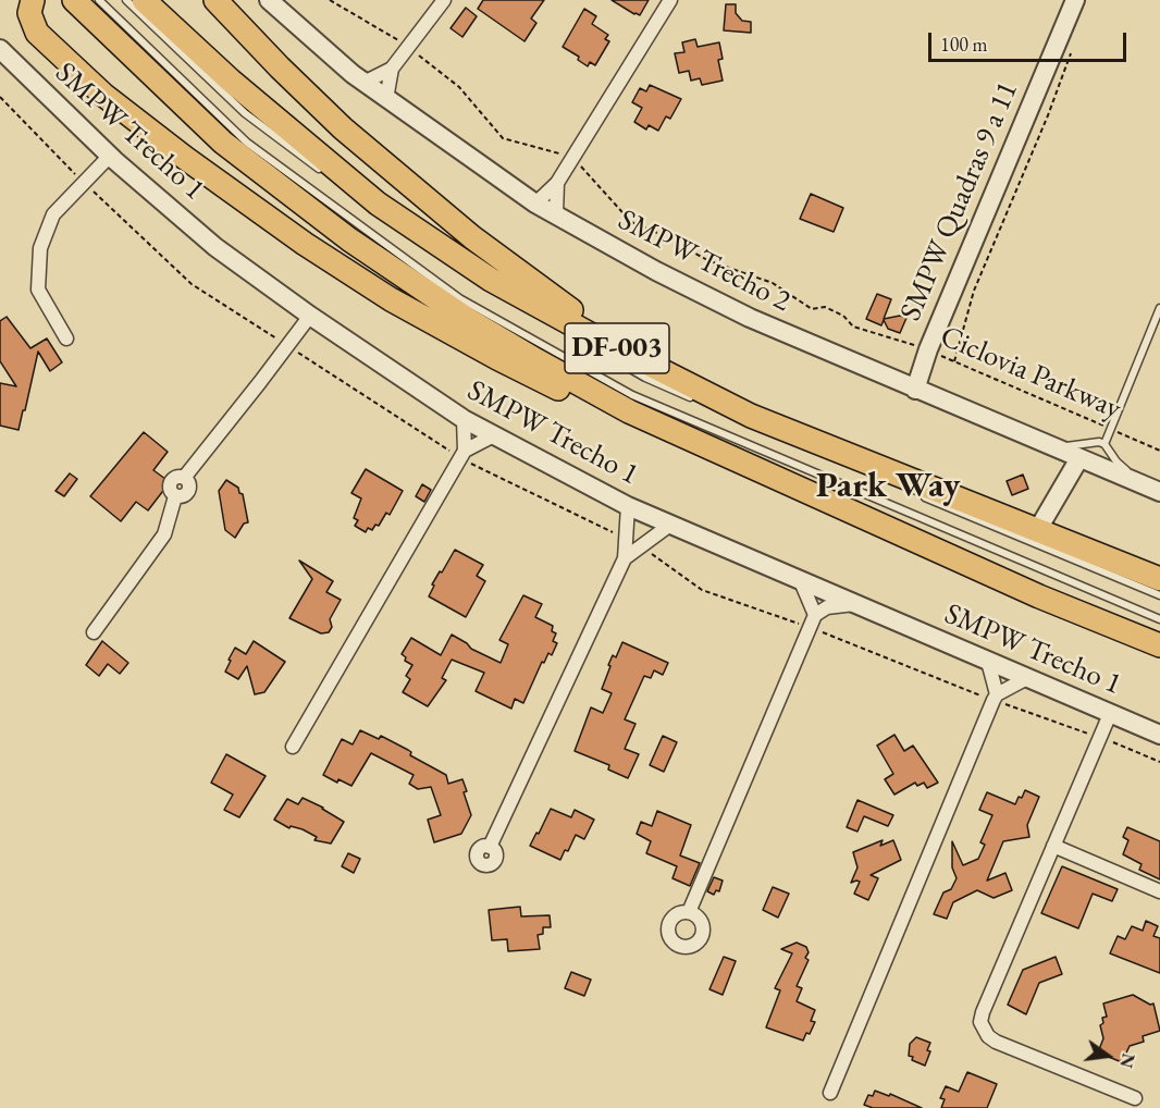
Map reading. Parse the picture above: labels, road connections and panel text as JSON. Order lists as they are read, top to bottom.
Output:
{
  "streets": {
    "highway": ["DF-003"],
    "street": ["SMPW Trecho 1", "SMPW Quadras 9 a 11", "SMPW Trecho 2"],
    "path": ["Ciclovia Parkway"]
  },
  "crossings": [
    ["SMPW Quadras 9 a 11", "SMPW Trecho 2"],
    ["SMPW Quadras 9 a 11", "Ciclovia Parkway"]
  ],
  "districts": ["Park Way"],
  "scale_bar": "100 m",
  "north": "right"
}
